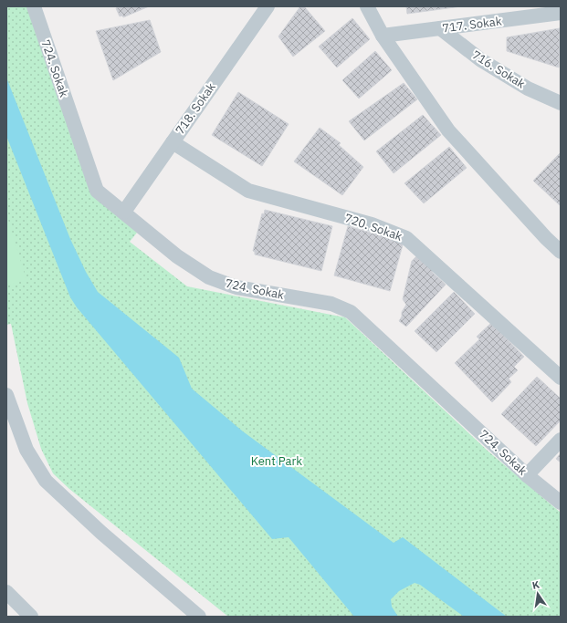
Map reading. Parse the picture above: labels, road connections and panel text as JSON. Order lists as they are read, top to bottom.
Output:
{
  "streets": {
    "street": [
      "717. Sokak",
      "724. Sokak",
      "716. Sokak",
      "718. Sokak",
      "720. Sokak"
    ]
  },
  "crossings": [
    ["717. Sokak", "716. Sokak"],
    ["724. Sokak", "718. Sokak"],
    ["718. Sokak", "720. Sokak"]
  ],
  "parks": ["Kent Park"],
  "north": "top"
}
